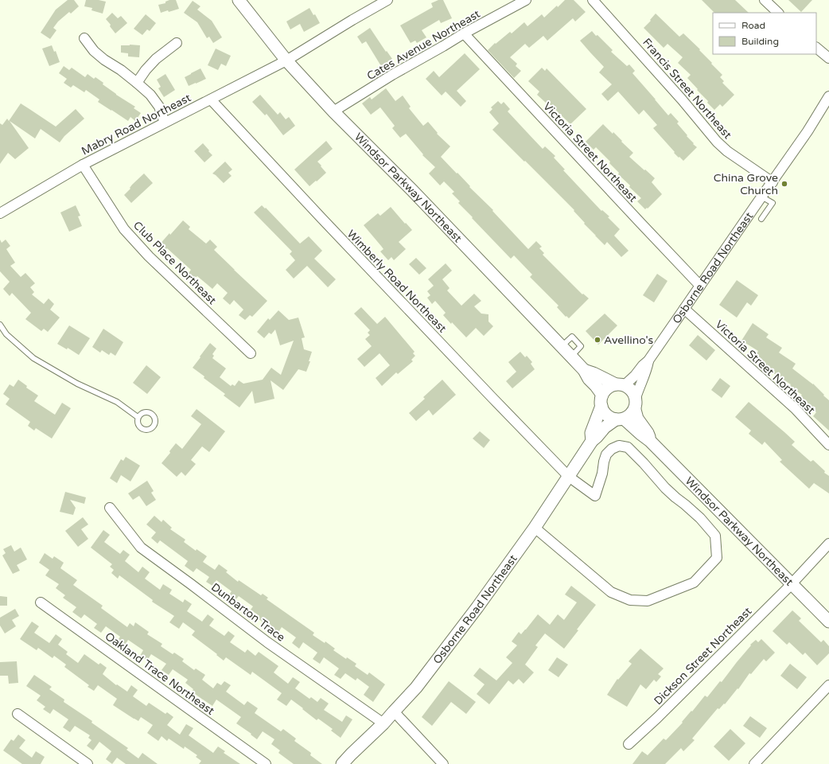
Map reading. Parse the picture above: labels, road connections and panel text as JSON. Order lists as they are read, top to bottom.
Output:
{
  "streets": {
    "street": [
      "Cates Avenue Northeast",
      "Francis Street Northeast",
      "Mabry Road Northeast",
      "Victoria Street Northeast",
      "Windsor Parkway Northeast",
      "Club Place Northeast",
      "Osborne Road Northeast",
      "Wimberly Road Northeast",
      "Dunbarton Trace",
      "Dickson Street Northeast",
      "Oakland Trace Northeast"
    ]
  },
  "crossings": [
    ["Cates Avenue Northeast", "Victoria Street Northeast"],
    ["Cates Avenue Northeast", "Windsor Parkway Northeast"],
    ["Francis Street Northeast", "Osborne Road Northeast"],
    ["Mabry Road Northeast", "Windsor Parkway Northeast"],
    ["Mabry Road Northeast", "Club Place Northeast"],
    ["Mabry Road Northeast", "Wimberly Road Northeast"],
    ["Victoria Street Northeast", "Osborne Road Northeast"],
    ["Windsor Parkway Northeast", "Osborne Road Northeast"],
    ["Windsor Parkway Northeast", "Dickson Street Northeast"],
    ["Osborne Road Northeast", "Wimberly Road Northeast"],
    ["Osborne Road Northeast", "Dunbarton Trace"]
  ],
  "places": ["China Grove Church", "Avellino's"],
  "legend": ["Road", "Building"]
}
